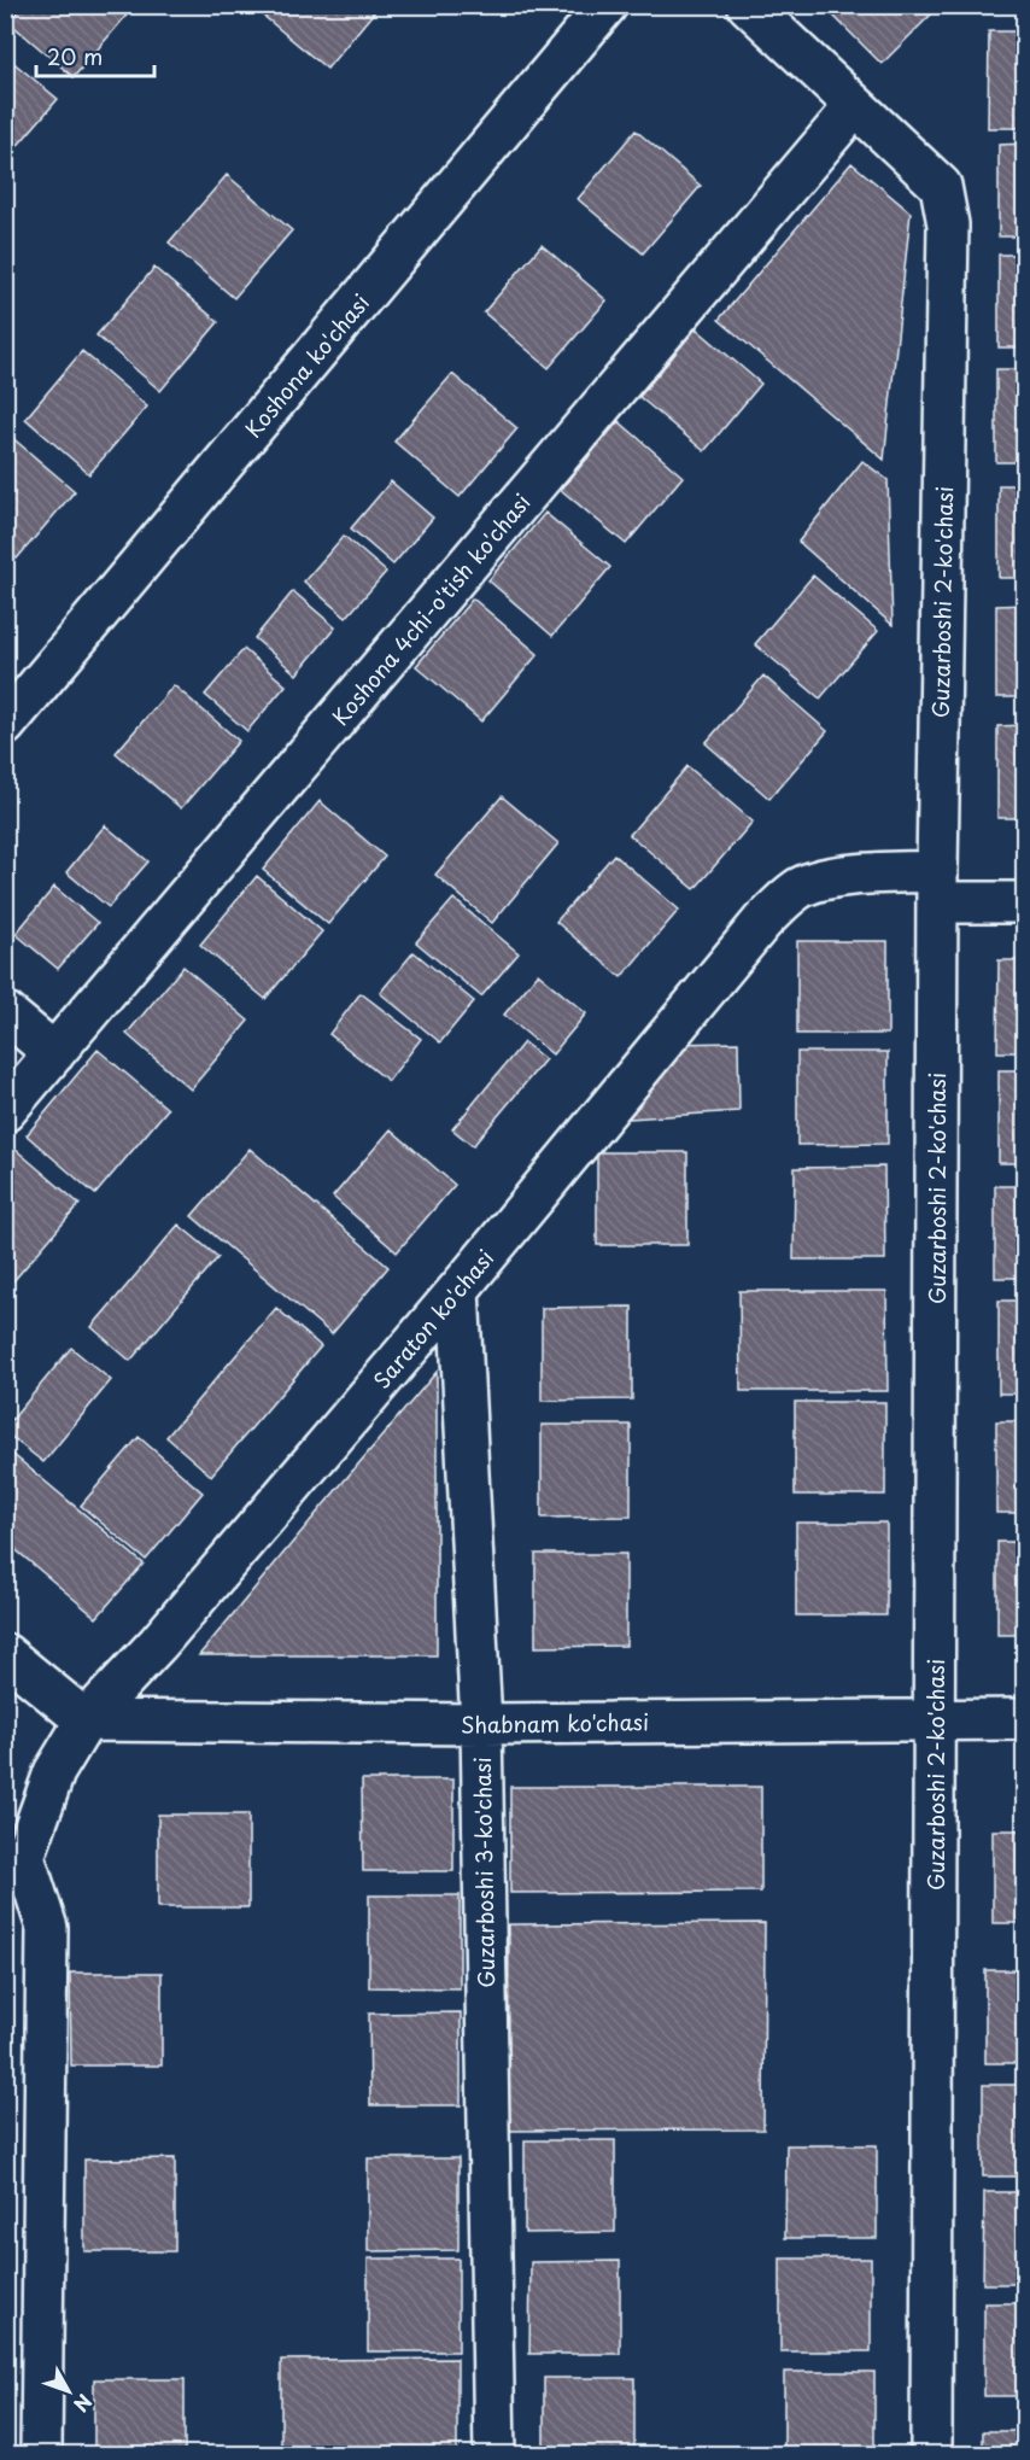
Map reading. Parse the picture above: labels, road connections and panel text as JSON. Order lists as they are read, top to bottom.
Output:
{
  "streets": {
    "street": [
      "Koshona ko'chasi",
      "Guzarboshi 2-ko'chasi",
      "Koshona 4chi-o'tish ko'chasi",
      "Saraton ko'chasi",
      "Shabnam ko'chasi",
      "Guzarboshi 3-ko'chasi"
    ]
  },
  "crossings": [
    ["Guzarboshi 2-ko'chasi", "Koshona 4chi-o'tish ko'chasi"],
    ["Guzarboshi 2-ko'chasi", "Saraton ko'chasi"],
    ["Guzarboshi 2-ko'chasi", "Shabnam ko'chasi"],
    ["Saraton ko'chasi", "Shabnam ko'chasi"],
    ["Saraton ko'chasi", "Guzarboshi 3-ko'chasi"],
    ["Shabnam ko'chasi", "Guzarboshi 3-ko'chasi"]
  ],
  "scale_bar": "20 m",
  "north": "bottom right"
}
